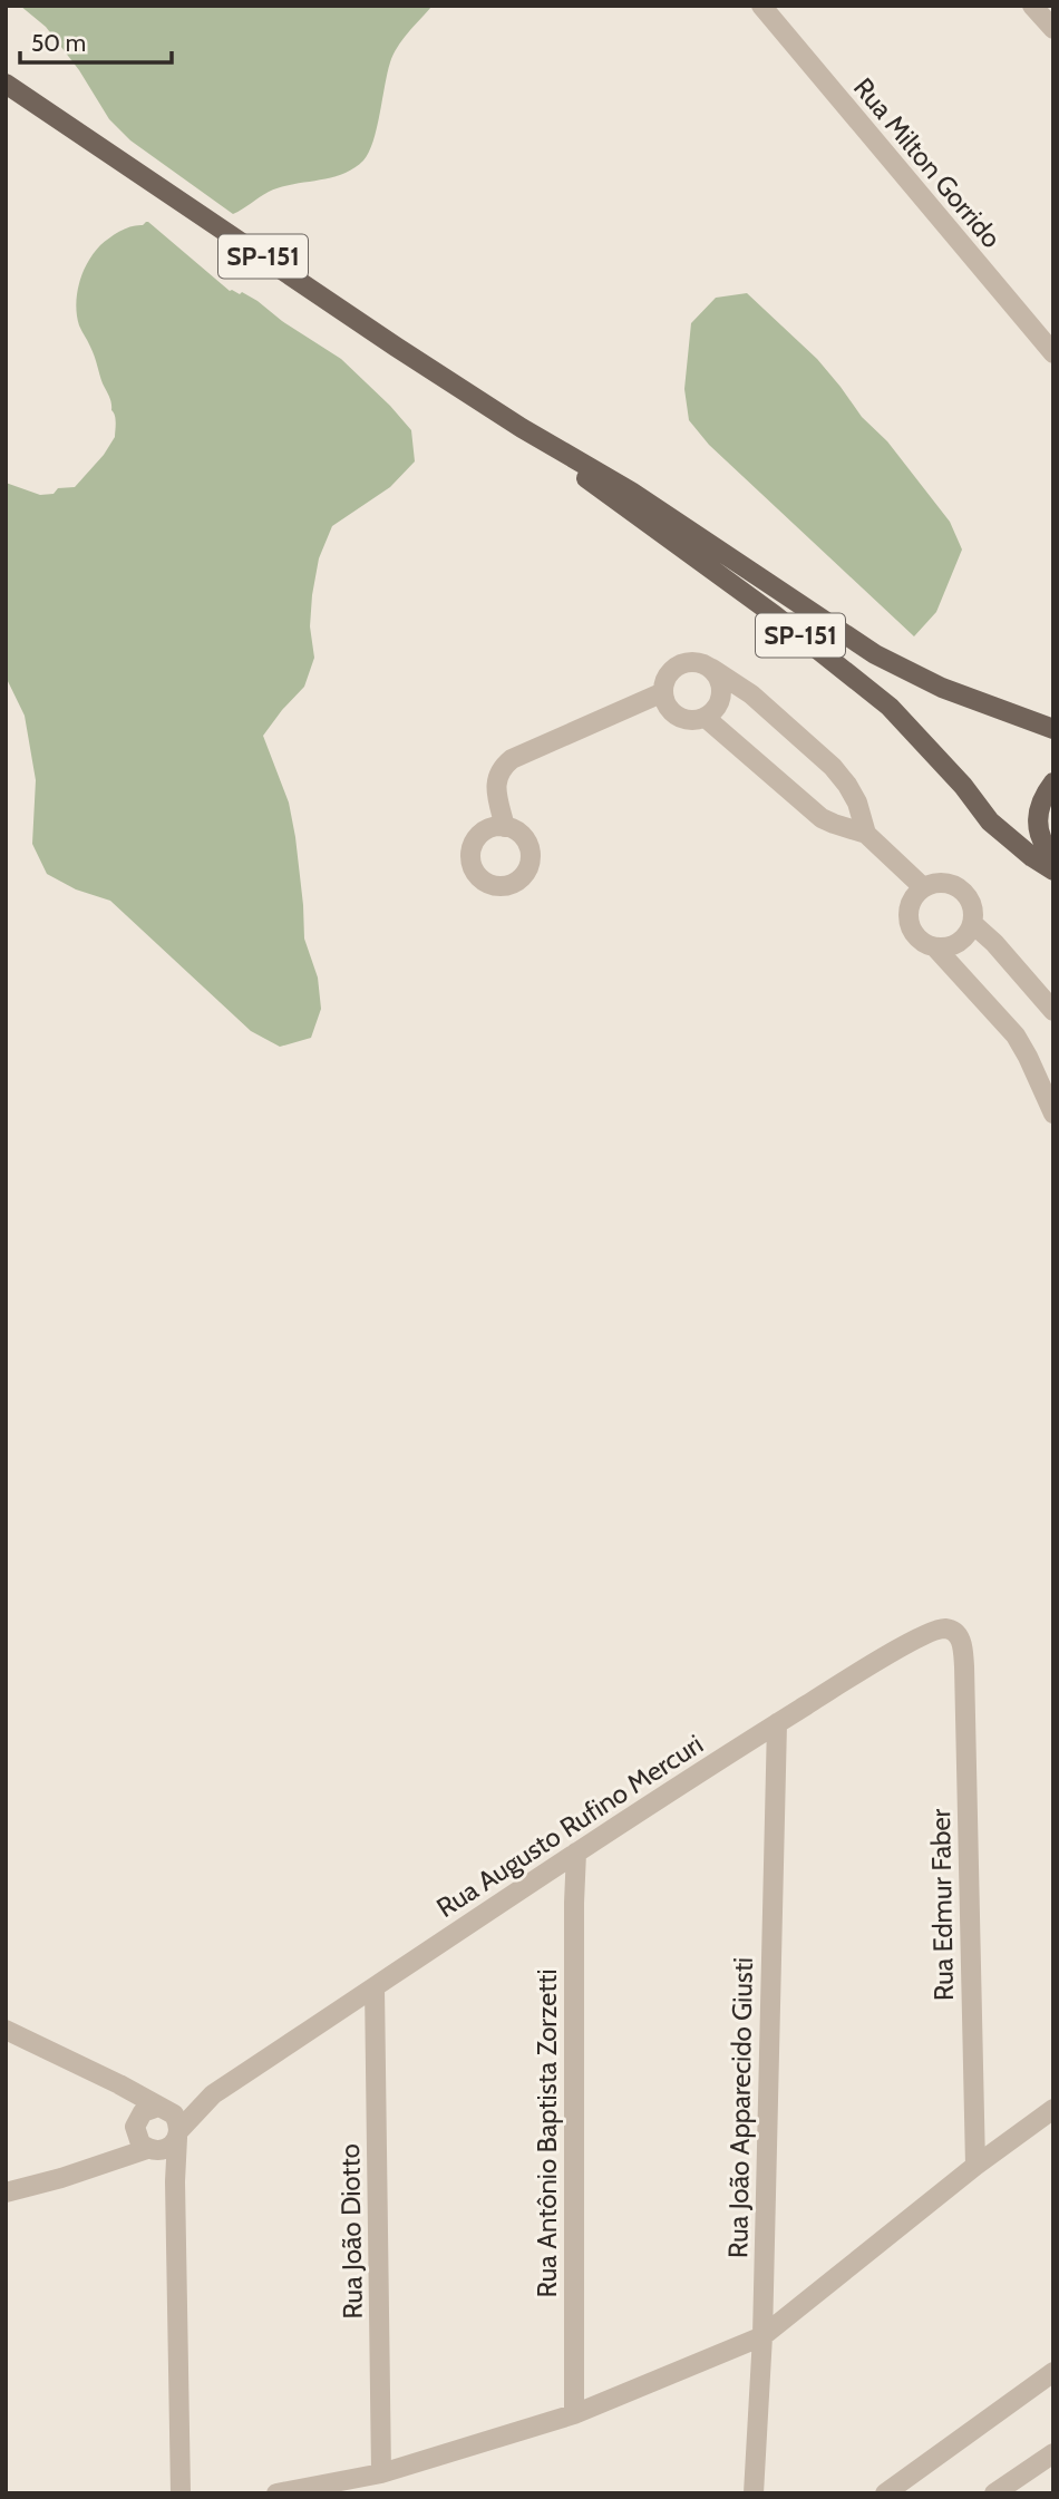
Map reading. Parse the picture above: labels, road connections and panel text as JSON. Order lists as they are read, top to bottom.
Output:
{
  "streets": {
    "main road": ["SP-151"],
    "street": [
      "Rua Milton Gorrido",
      "Rua Augusto Rufino Mercuri",
      "Rua Edmur Faber",
      "Rua João Apparecido Giusti",
      "Rua Antônio Baptista Zorzetti",
      "Rua João Diotto"
    ]
  },
  "crossings": [
    ["Rua Augusto Rufino Mercuri", "Rua Edmur Faber"],
    ["Rua Augusto Rufino Mercuri", "Rua João Apparecido Giusti"],
    ["Rua Augusto Rufino Mercuri", "Rua Antônio Baptista Zorzetti"],
    ["Rua Augusto Rufino Mercuri", "Rua João Diotto"]
  ],
  "scale_bar": "50 m"
}
